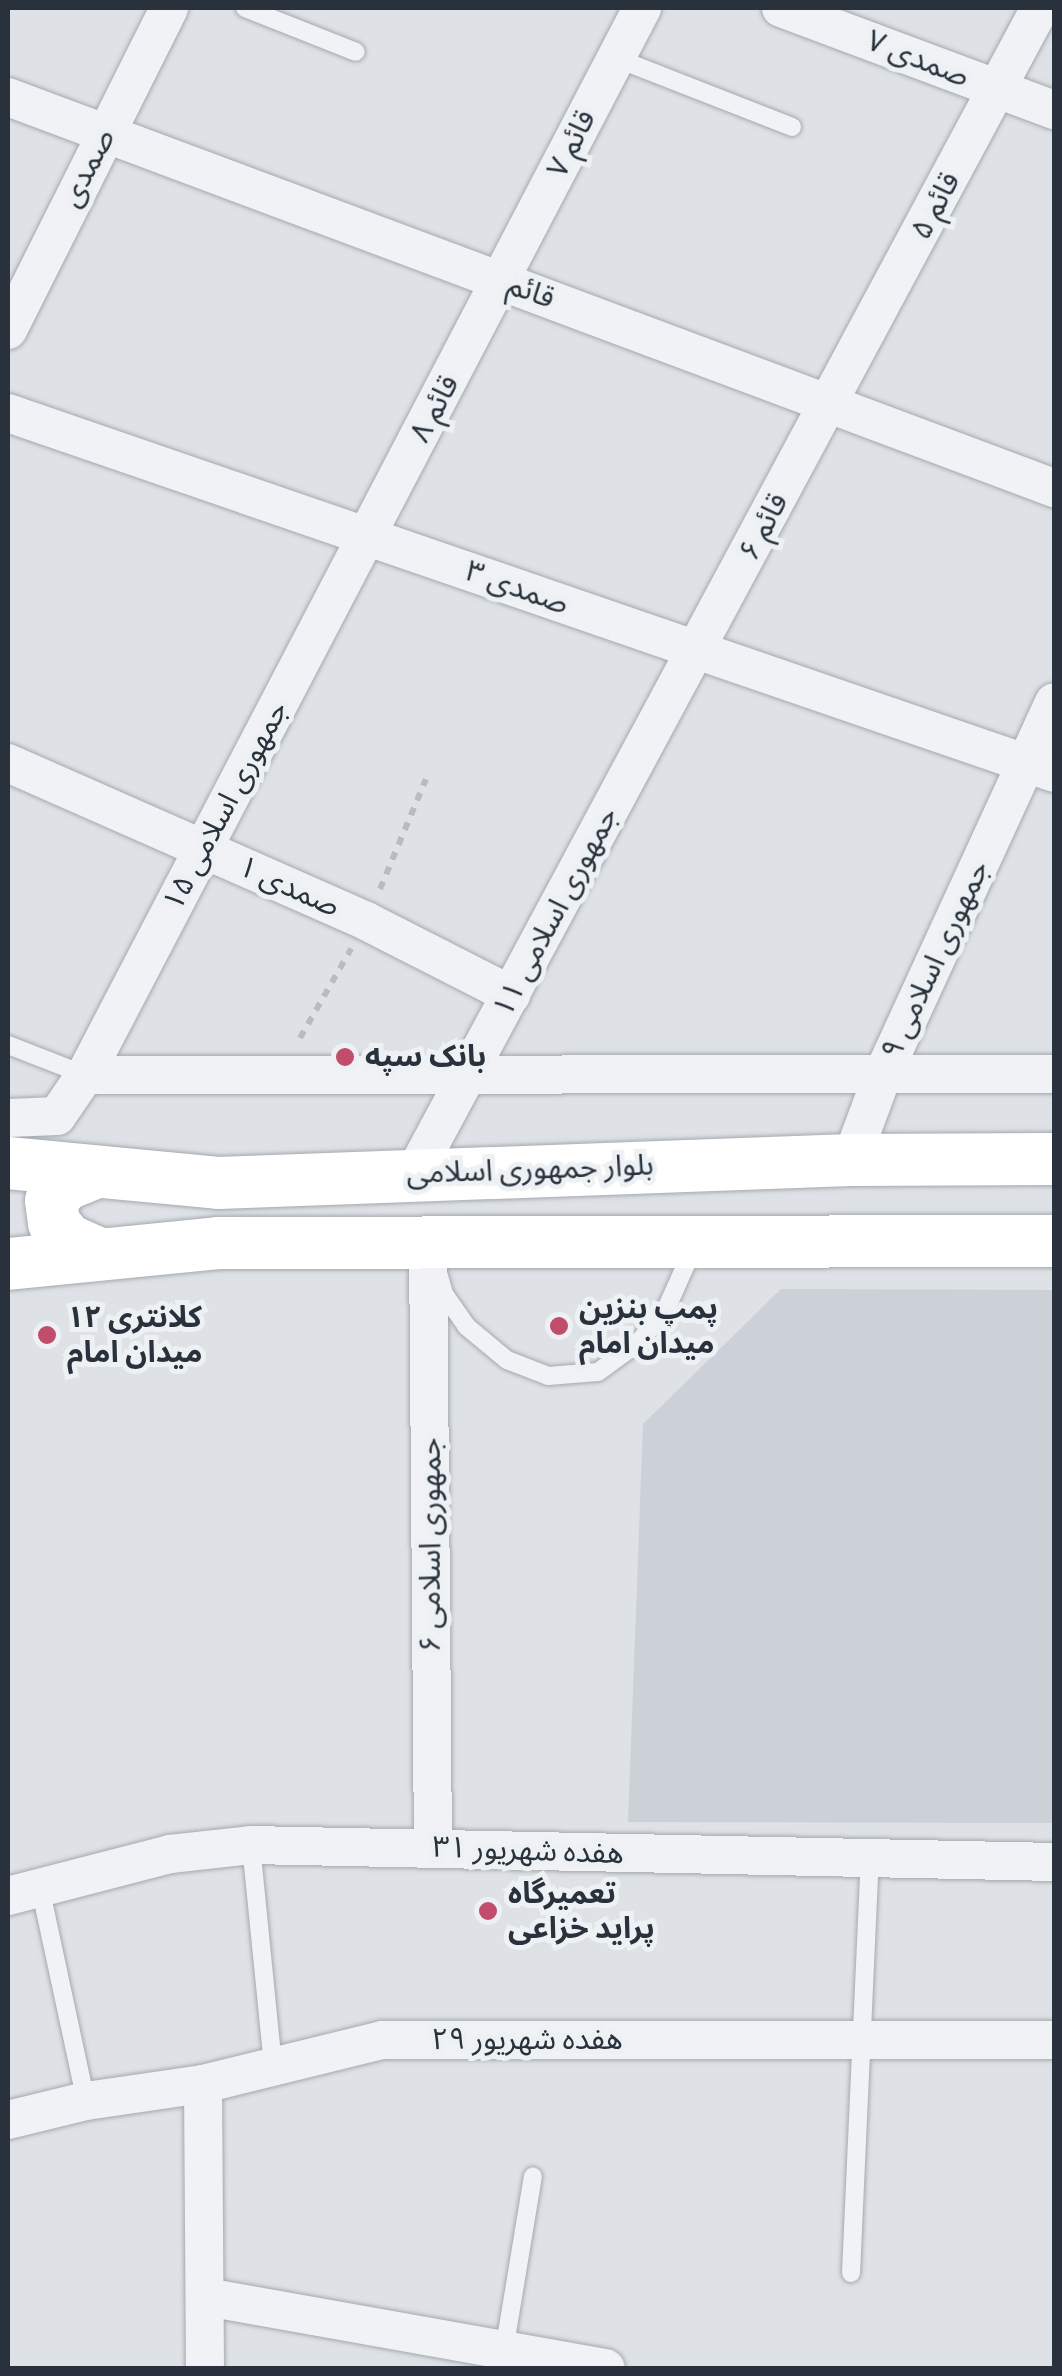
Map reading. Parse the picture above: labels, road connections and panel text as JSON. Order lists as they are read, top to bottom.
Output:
{
  "streets": {
    "main road": ["بلوار جمهوری اسلامی"],
    "street": [
      "صمدی ۷",
      "قائم ۷",
      "صمدی",
      "قائم ۵",
      "قائم",
      "قائم ۸",
      "قائم ۶",
      "صمدی ۳",
      "جمهوری اسلامی ۱۵",
      "صمدی ۱",
      "جمهوری اسلامی ۱۱",
      "جمهوری اسلامی ۹",
      "جمهوری اسلامی ۶",
      "هفده شهریور ۳۱",
      "هفده شهریور ۲۹"
    ]
  },
  "crossings": [
    ["صمدی ۷", "قائم ۵"],
    ["قائم ۷", "قائم"],
    ["قائم ۷", "قائم ۸"],
    ["صمدی", "قائم"],
    ["قائم ۵", "قائم"],
    ["قائم ۵", "قائم ۶"],
    ["قائم", "قائم ۸"],
    ["قائم", "قائم ۶"],
    ["قائم ۸", "صمدی ۳"],
    ["قائم ۸", "جمهوری اسلامی ۱۵"],
    ["قائم ۶", "صمدی ۳"],
    ["قائم ۶", "جمهوری اسلامی ۱۱"],
    ["صمدی ۳", "جمهوری اسلامی ۱۵"],
    ["صمدی ۳", "جمهوری اسلامی ۱۱"],
    ["صمدی ۳", "جمهوری اسلامی ۹"],
    ["جمهوری اسلامی ۱۵", "صمدی ۱"],
    ["صمدی ۱", "جمهوری اسلامی ۱۱"],
    ["جمهوری اسلامی ۱۱", "بلوار جمهوری اسلامی"],
    ["جمهوری اسلامی ۹", "بلوار جمهوری اسلامی"],
    ["جمهوری اسلامی ۶", "هفده شهریور ۳۱"]
  ],
  "places": [
    "بانک سپه",
    "پمپ بنزین میدان امام",
    "کلانتری ۱۲ میدان امام",
    "تعمیرگاه پراید خزاعی"
  ]
}
